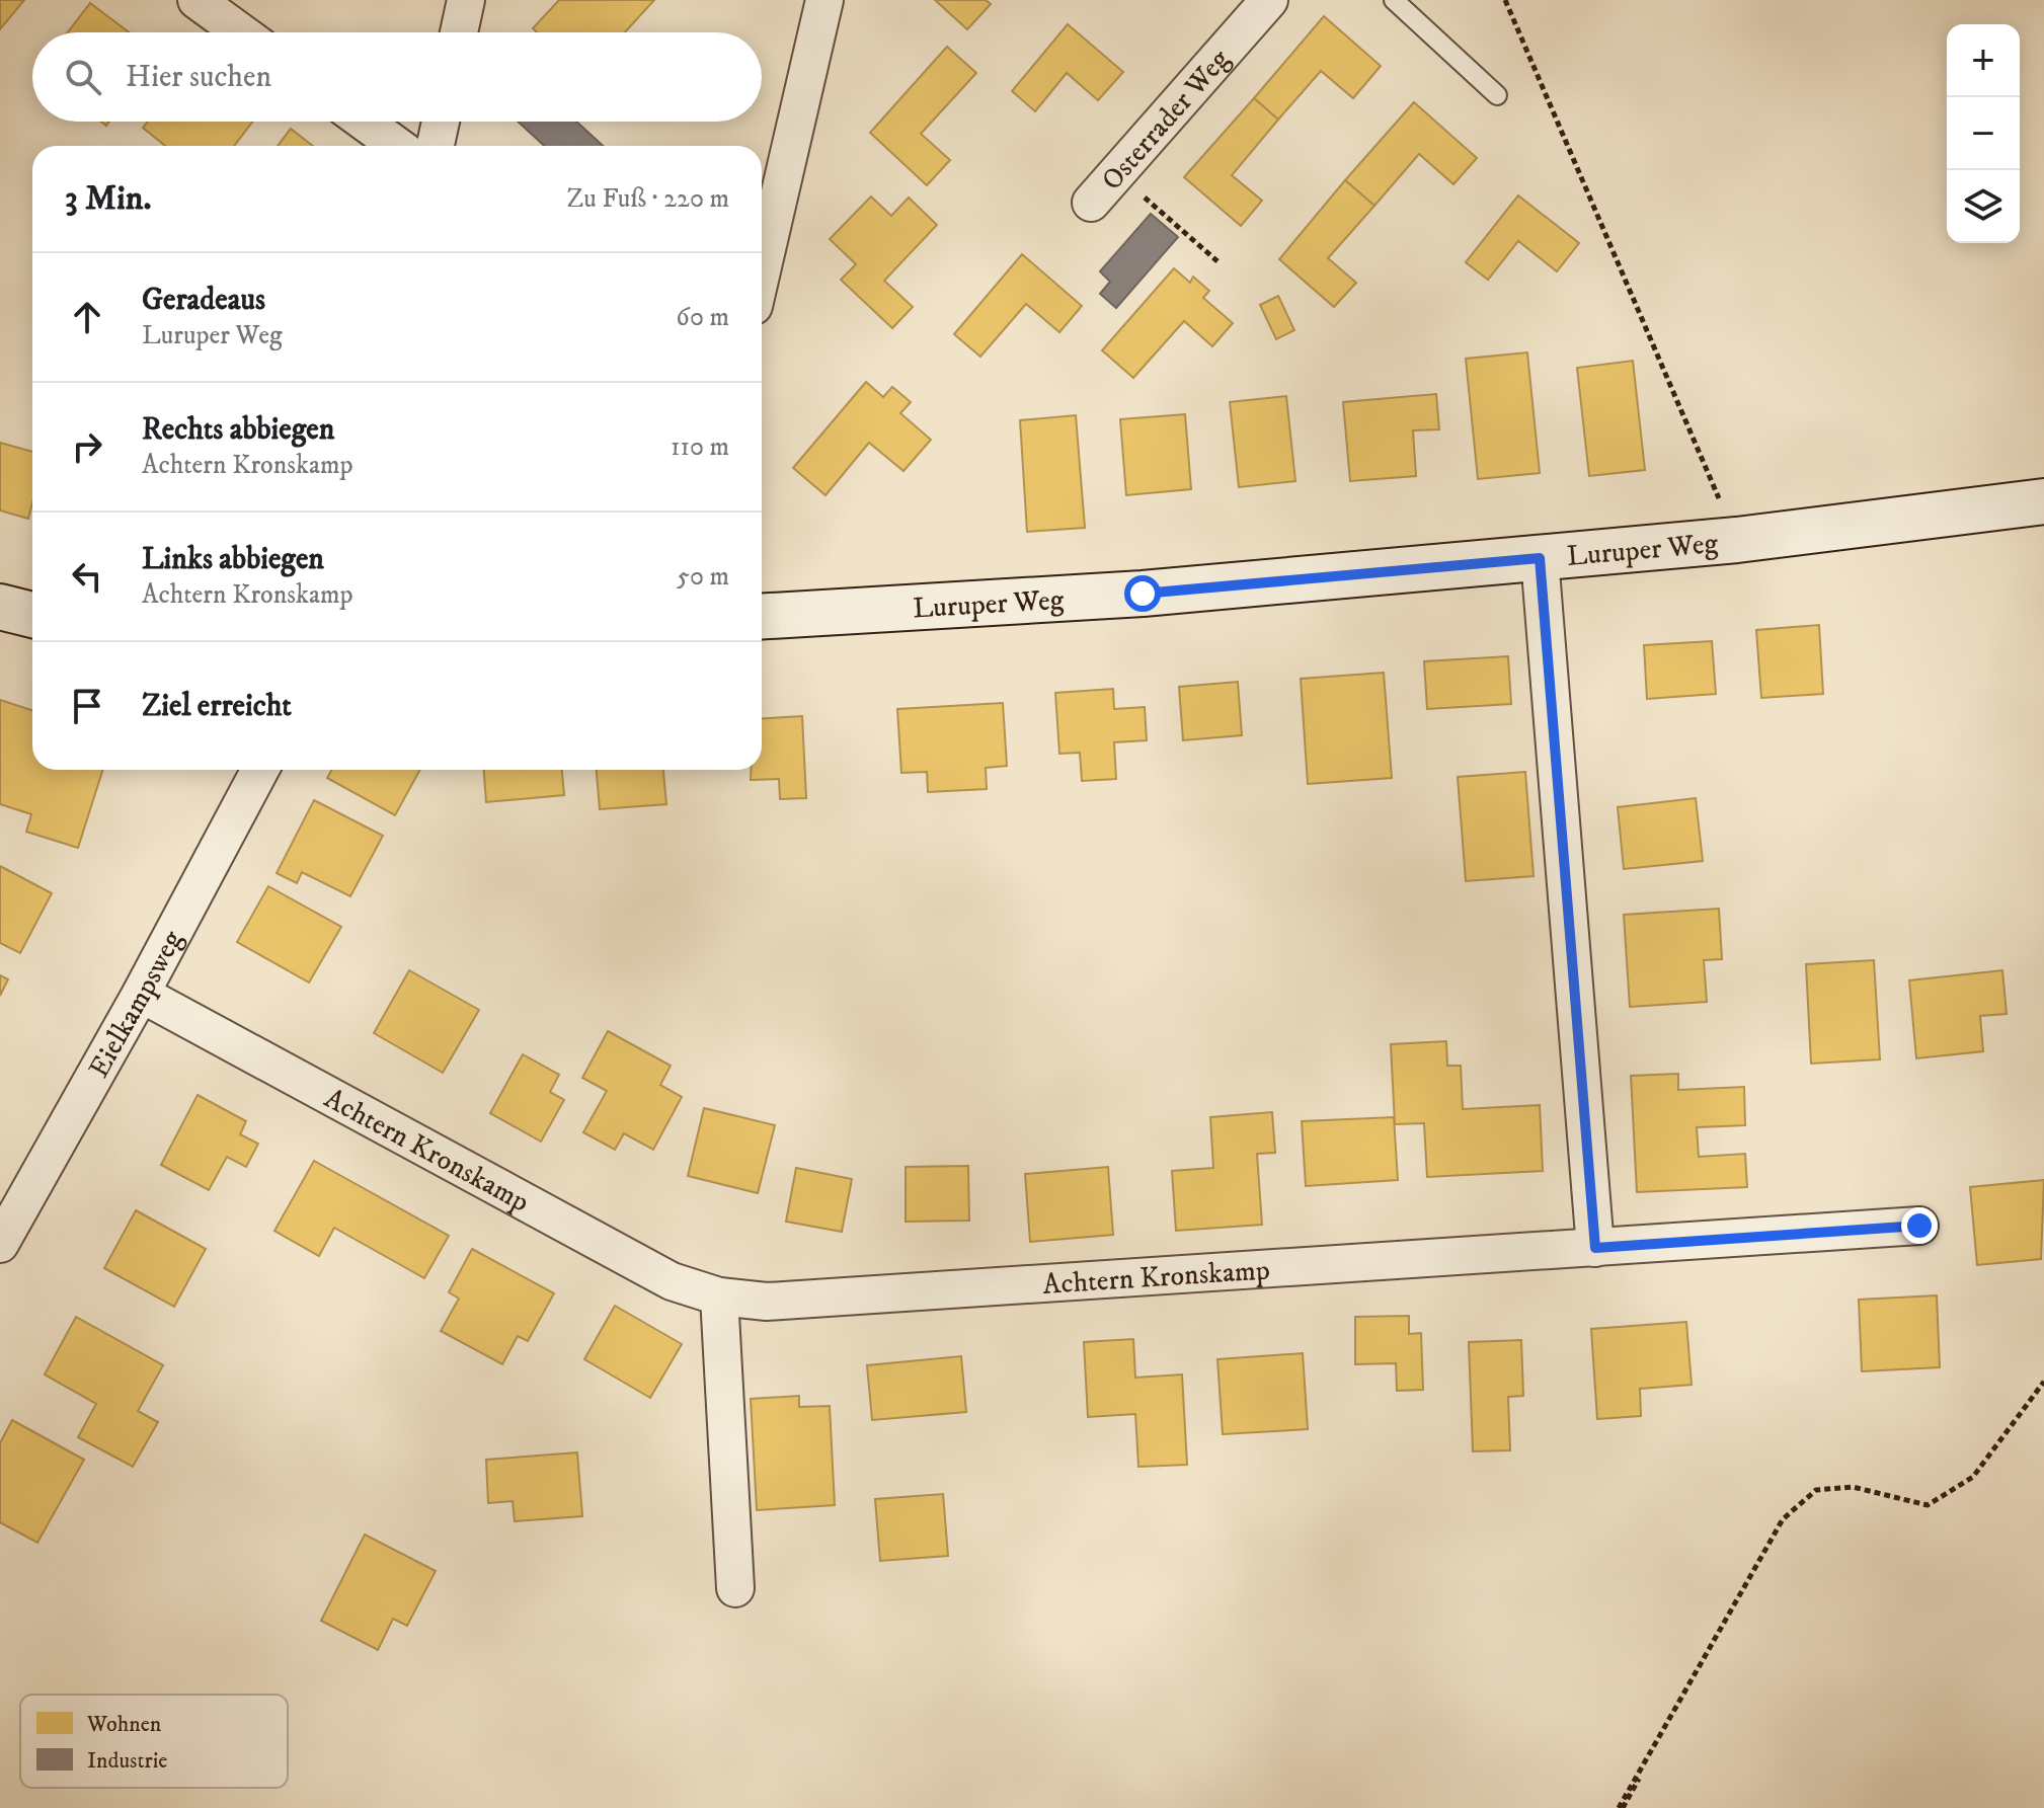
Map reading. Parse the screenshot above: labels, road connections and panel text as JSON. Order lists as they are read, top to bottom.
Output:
{
  "streets": {
    "street": [
      "Osterrader Weg",
      "Luruper Weg",
      "Eielkampsweg",
      "Achtern Kronskamp"
    ]
  },
  "crossings": [
    ["Eielkampsweg", "Achtern Kronskamp"]
  ],
  "legend": ["Wohnen", "Industrie"],
  "page": {
    "map_buttons": ["+", "−"],
    "search": "Hier suchen",
    "heading": ["3 Min.", "Zu Fuß · 220 m"],
    "list": [
      ["Geradeaus", "Luruper Weg", "60 m"],
      ["Rechts abbiegen", "Achtern Kronskamp", "110 m"],
      ["Links abbiegen", "Achtern Kronskamp", "50 m"],
      "Ziel erreicht"
    ]
  }
}
